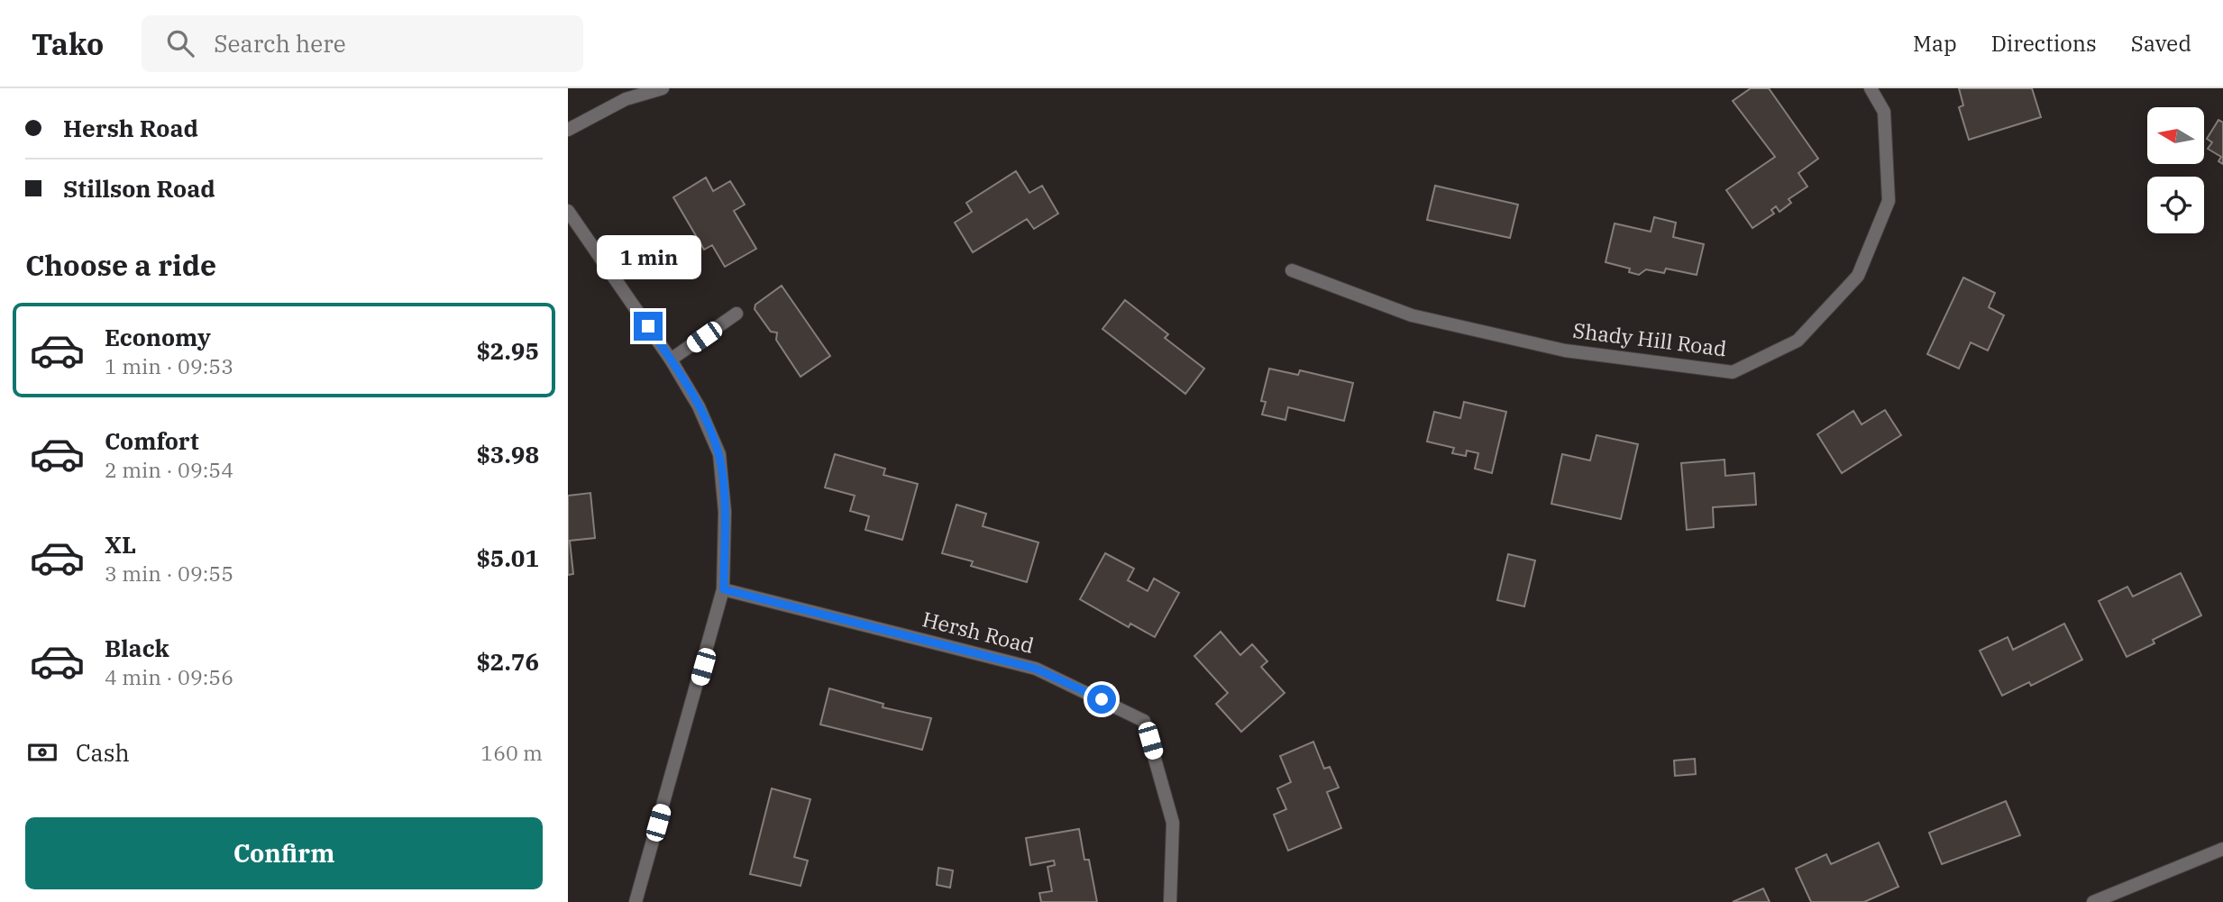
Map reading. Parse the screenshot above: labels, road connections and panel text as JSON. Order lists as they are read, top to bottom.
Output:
{
  "streets": {
    "street": ["Shady Hill Road", "Hersh Road"]
  },
  "north": "left",
  "page": {
    "header": "Tako",
    "search": "Search here",
    "nav": ["Map", "Directions", "Saved"],
    "banner": ["Hersh Road", "Stillson Road"],
    "heading": "Choose a ride",
    "bubble": "1 min",
    "list": [
      {
        "name": "Economy",
        "note": "1 min · 09:53",
        "value": "$2.95"
      },
      {
        "name": "Comfort",
        "note": "2 min · 09:54",
        "value": "$3.98"
      },
      {
        "name": "XL",
        "note": "3 min · 09:55",
        "value": "$5.01"
      },
      {
        "name": "Black",
        "note": "4 min · 09:56",
        "value": "$2.76"
      }
    ],
    "pay": ["Cash", "160 m"],
    "buttons": "Confirm"
  }
}
